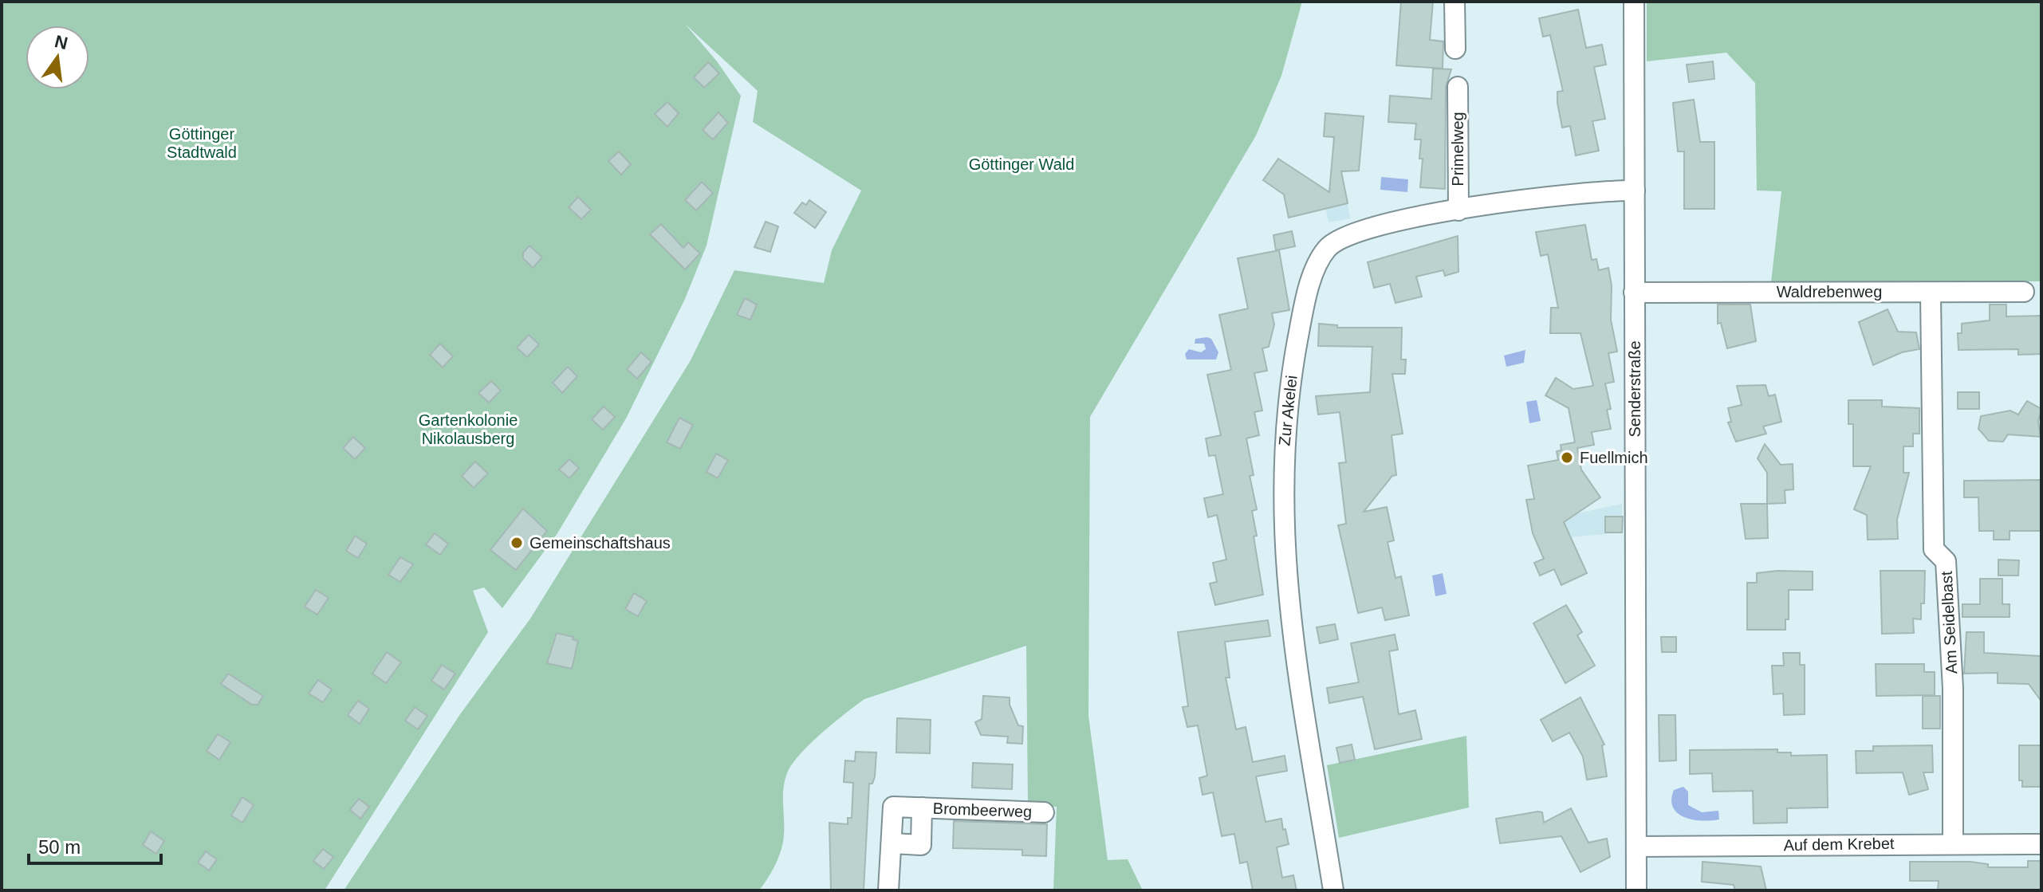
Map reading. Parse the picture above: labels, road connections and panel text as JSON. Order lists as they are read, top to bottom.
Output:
{
  "streets": {
    "street": [
      "Primelweg",
      "Waldrebenweg",
      "Senderstraße",
      "Zur Akelei",
      "Am Seidelbast",
      "Brombeerweg",
      "Auf dem Krebet"
    ]
  },
  "crossings": [
    ["Primelweg", "Zur Akelei"],
    ["Waldrebenweg", "Senderstraße"],
    ["Waldrebenweg", "Am Seidelbast"],
    ["Senderstraße", "Zur Akelei"],
    ["Senderstraße", "Auf dem Krebet"],
    ["Am Seidelbast", "Auf dem Krebet"]
  ],
  "parks": ["Göttinger Stadtwald", "Göttinger Wald", "Gartenkolonie Nikolausberg"],
  "places": ["Fuellmich", "Gemeinschaftshaus"],
  "scale_bar": "50 m",
  "north": "top"
}
